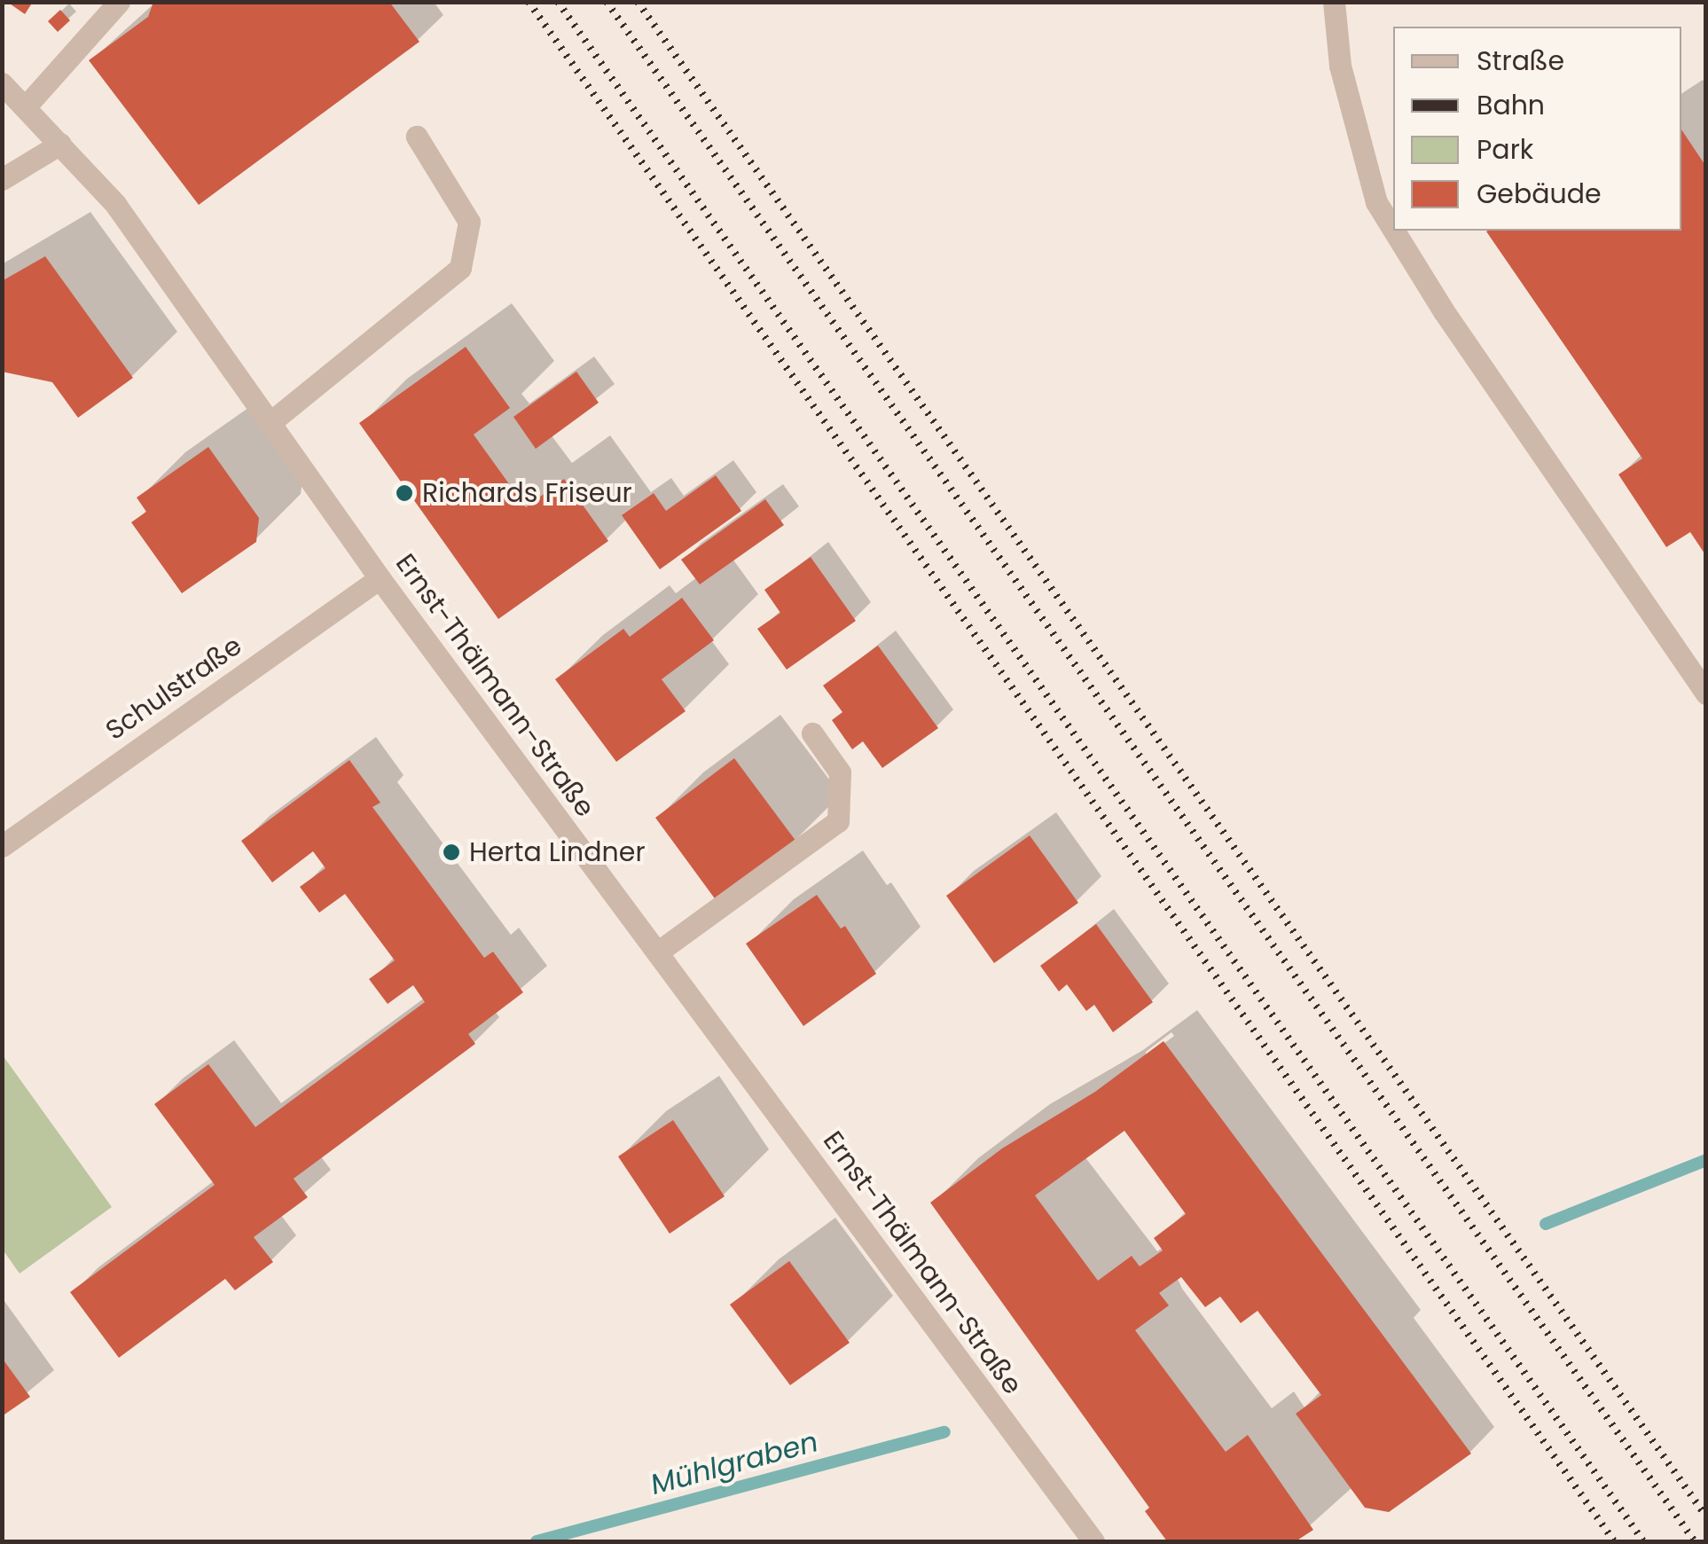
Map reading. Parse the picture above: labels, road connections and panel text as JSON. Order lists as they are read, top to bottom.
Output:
{
  "streets": {
    "street": ["Ernst-Thälmann-Straße", "Schulstraße"]
  },
  "crossings": [
    ["Ernst-Thälmann-Straße", "Schulstraße"]
  ],
  "water": ["Mühlgraben"],
  "places": ["Richards Friseur", "Herta Lindner"],
  "legend": [
    "Straße",
    "Bahn",
    "Park",
    "Gebäude"
  ]
}
